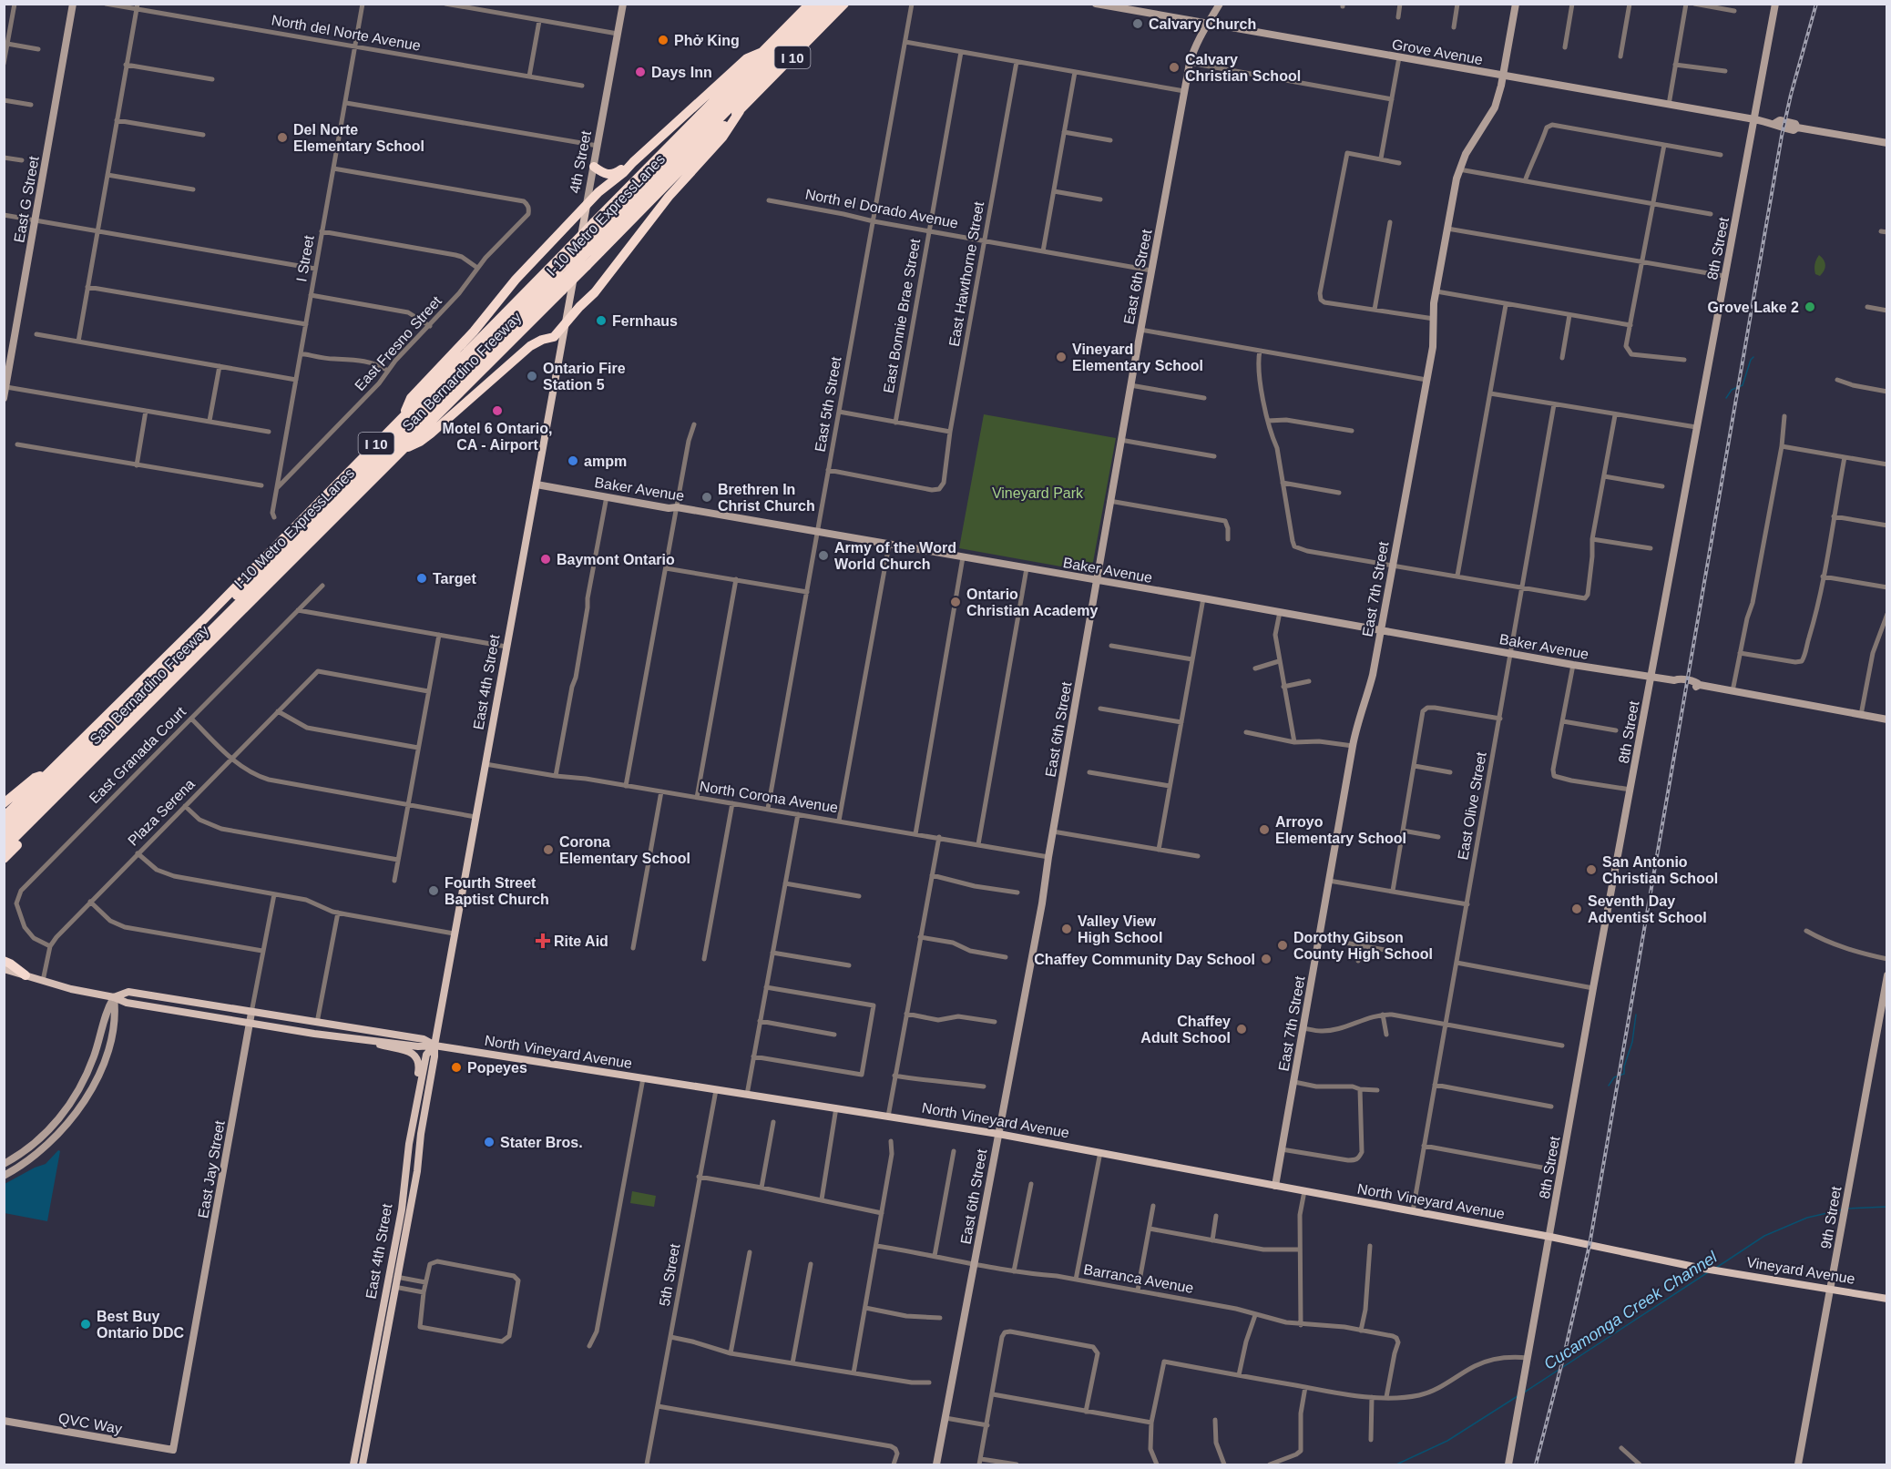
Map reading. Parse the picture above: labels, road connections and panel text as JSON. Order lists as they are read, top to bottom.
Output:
{
  "streets": {
    "highway": ["I 10", "I-10 Metro ExpressLanes", "San Bernardino Freeway"],
    "main road": [
      "4th Street",
      "East 4th Street",
      "North Vineyard Avenue",
      "Vineyard Avenue"
    ],
    "street": [
      "North del Norte Avenue",
      "Grove Avenue",
      "East G Street",
      "North el Dorado Avenue",
      "8th Street",
      "I Street",
      "East Hawthorne Street",
      "East 6th Street",
      "East Bonnie Brae Street",
      "East Fresno Street",
      "East 5th Street",
      "Baker Avenue",
      "East 7th Street",
      "East Granada Court",
      "North Corona Avenue",
      "East Olive Street",
      "Plaza Serena",
      "East Jay Street",
      "9th Street",
      "5th Street",
      "Barranca Avenue",
      "QVC Way"
    ]
  },
  "crossings": [
    ["North del Norte Avenue", "I Street"],
    ["Grove Avenue", "8th Street"],
    ["Grove Avenue", "East 6th Street"],
    ["Grove Avenue", "East 7th Street"],
    ["4th Street", "East 4th Street"],
    ["North el Dorado Avenue", "East Hawthorne Street"],
    ["North el Dorado Avenue", "East 6th Street"],
    ["North el Dorado Avenue", "East Bonnie Brae Street"],
    ["North el Dorado Avenue", "East 5th Street"],
    ["8th Street", "Baker Avenue"],
    ["8th Street", "North Vineyard Avenue"],
    ["8th Street", "Vineyard Avenue"],
    ["I Street", "East Fresno Street"],
    ["East Hawthorne Street", "East 5th Street"],
    ["East 6th Street", "Baker Avenue"],
    ["East 6th Street", "North Corona Avenue"],
    ["East 6th Street", "North Vineyard Avenue"],
    ["East 6th Street", "Barranca Avenue"],
    ["East 5th Street", "Baker Avenue"],
    ["East 5th Street", "North Corona Avenue"],
    ["Baker Avenue", "East 7th Street"],
    ["Baker Avenue", "East 4th Street"],
    ["Baker Avenue", "East Olive Street"],
    ["East 7th Street", "North Vineyard Avenue"],
    ["East 4th Street", "North Corona Avenue"],
    ["East 4th Street", "North Vineyard Avenue"],
    ["East Granada Court", "Plaza Serena"],
    ["East Olive Street", "North Vineyard Avenue"],
    ["North Vineyard Avenue", "East Jay Street"],
    ["North Vineyard Avenue", "Vineyard Avenue"],
    ["North Vineyard Avenue", "5th Street"],
    ["East Jay Street", "QVC Way"],
    ["9th Street", "Vineyard Avenue"]
  ],
  "water": ["Cucamonga Creek Channel"],
  "parks": ["Vineyard Park"],
  "places": {
    "other": [
      "Calvary Church",
      "Phở King",
      "Calvary Christian School",
      "Days Inn",
      "Del Norte Elementary School",
      "Grove Lake 2",
      "Fernhaus",
      "Vineyard Elementary School",
      "Ontario Fire Station 5",
      "Motel 6 Ontario, CA - Airport",
      "ampm",
      "Brethren In Christ Church",
      "Army of the Word World Church",
      "Baymont Ontario",
      "Target",
      "Ontario Christian Academy",
      "Arroyo Elementary School",
      "Corona Elementary School",
      "San Antonio Christian School",
      "Fourth Street Baptist Church",
      "Seventh Day Adventist School",
      "Valley View High School",
      "Dorothy Gibson County High School",
      "Chaffey Community Day School",
      "Chaffey Adult School",
      "Popeyes",
      "Stater Bros.",
      "Best Buy Ontario DDC"
    ],
    "health": ["Rite Aid"]
  }
}
